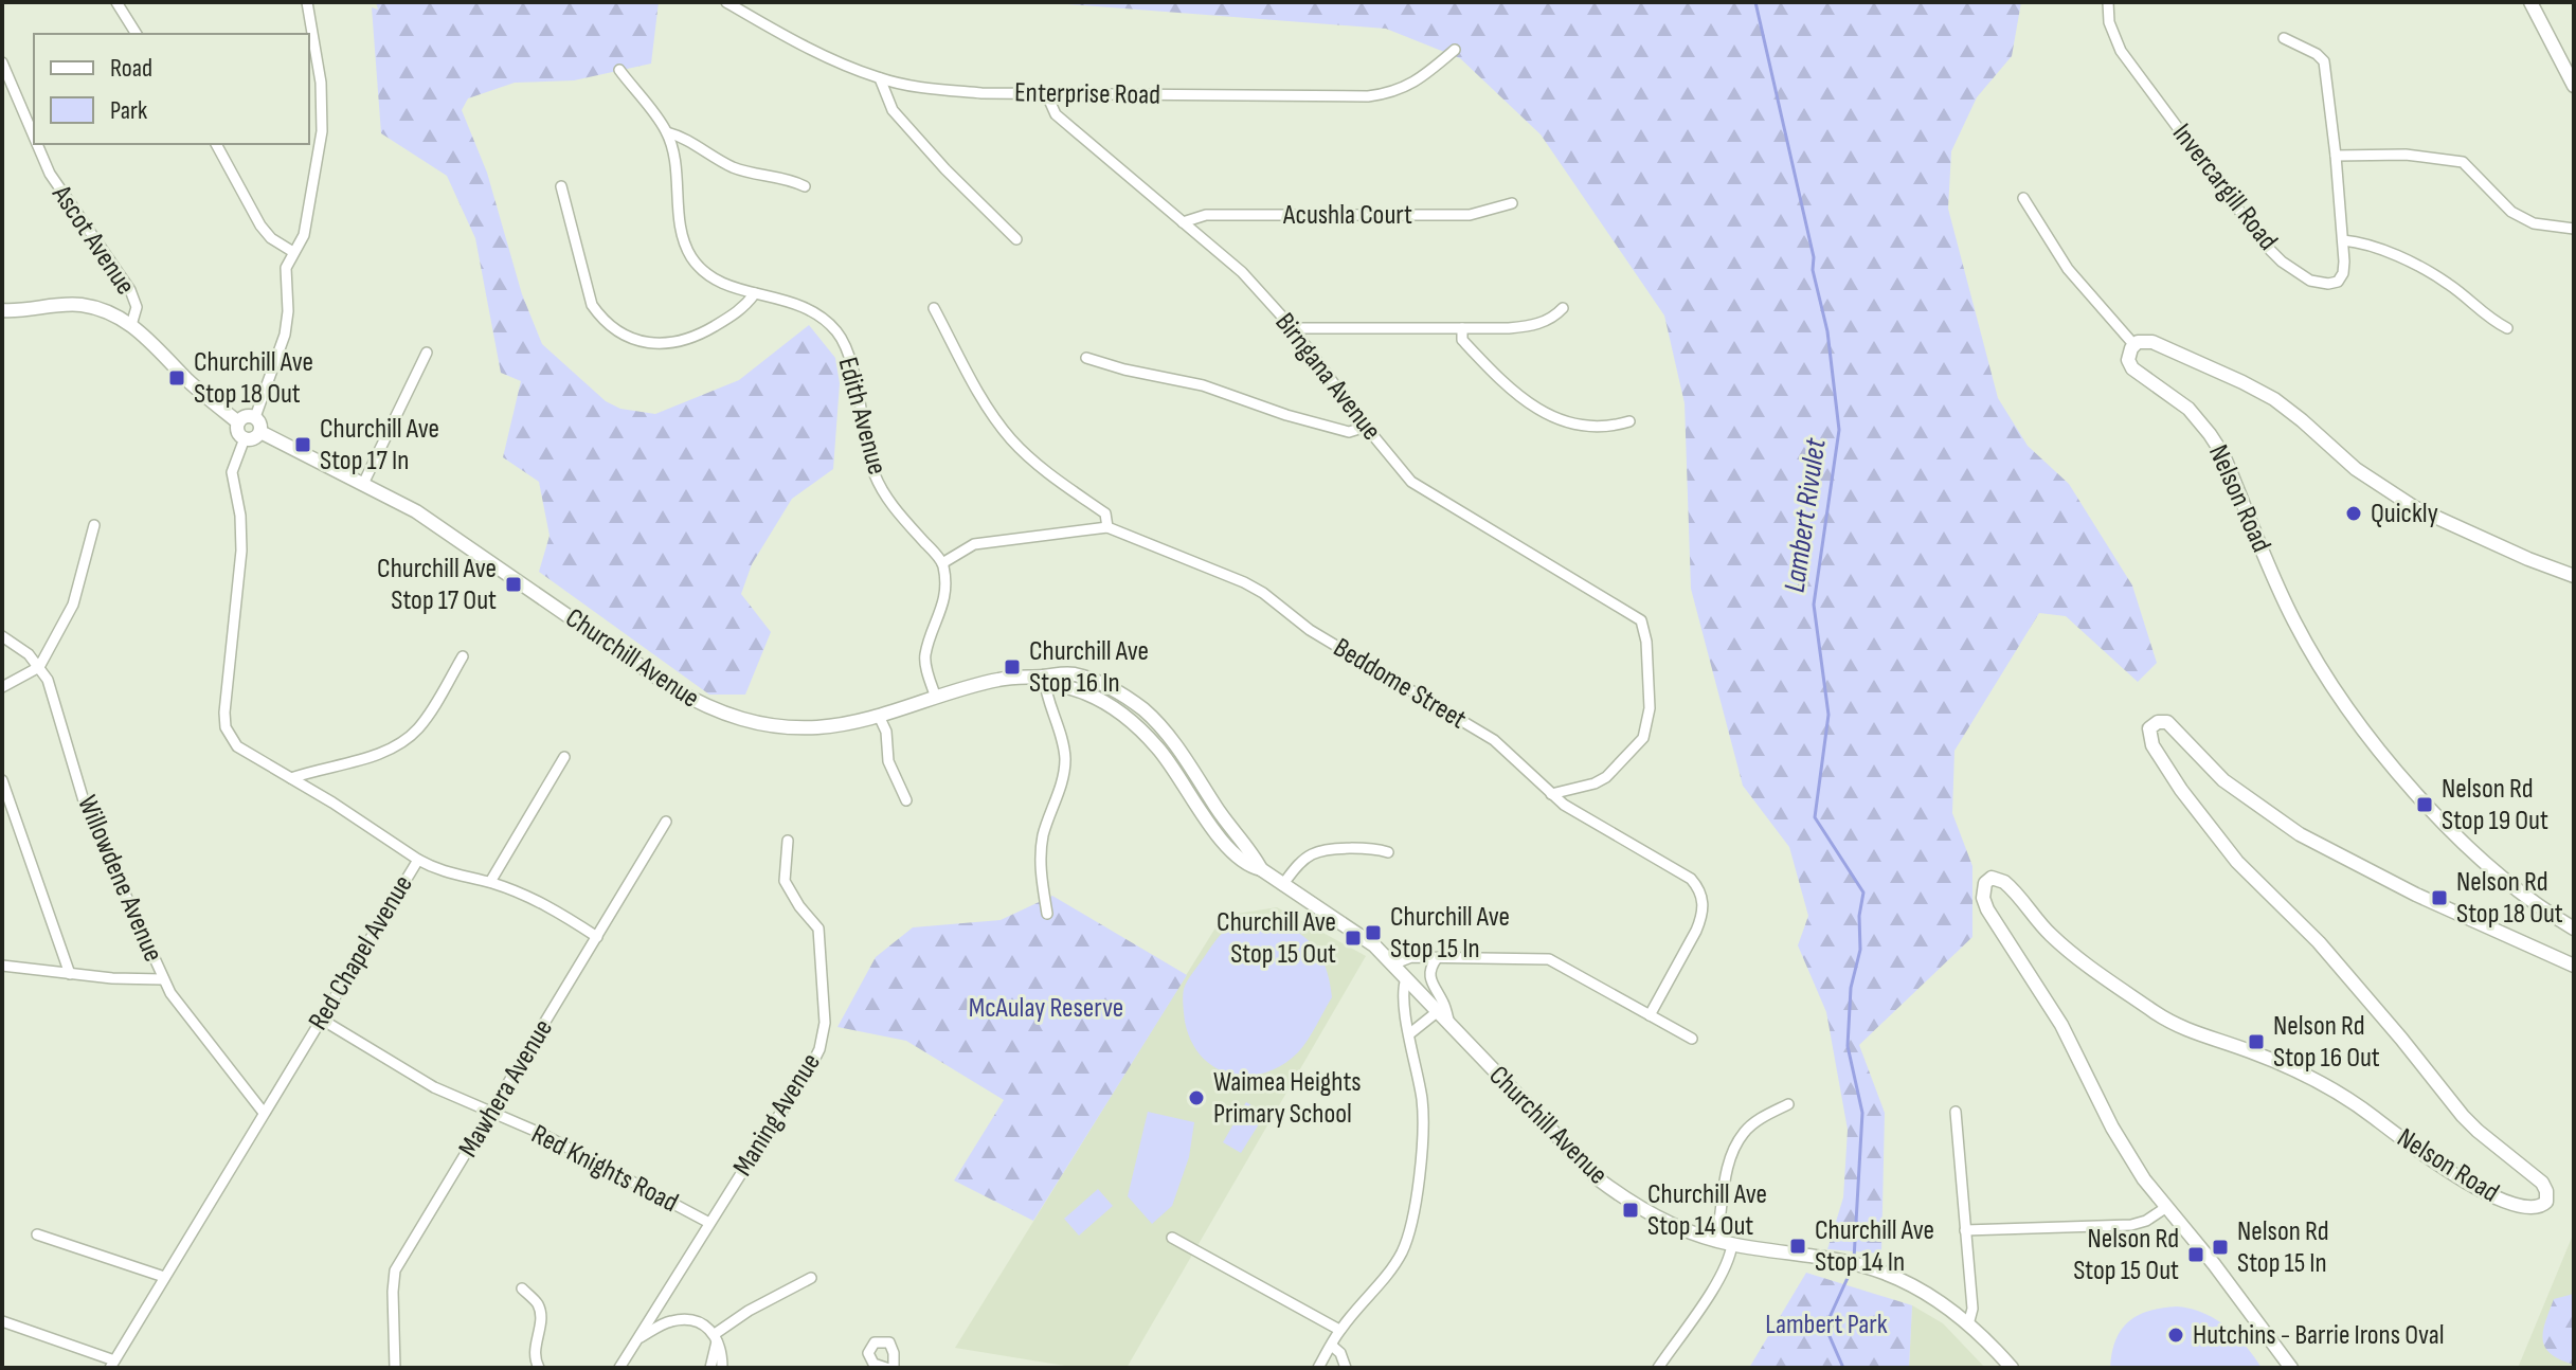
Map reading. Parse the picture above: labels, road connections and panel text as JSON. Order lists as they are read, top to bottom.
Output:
{
  "streets": {
    "street": [
      "Enterprise Road",
      "Invercargill Road",
      "Acushla Court",
      "Ascot Avenue",
      "Birngana Avenue",
      "Edith Avenue",
      "Nelson Road",
      "Churchill Avenue",
      "Beddome Street",
      "Willowdene Avenue",
      "Red Chapel Avenue",
      "Mawhera Avenue",
      "Maning Avenue",
      "Red Knights Road"
    ]
  },
  "crossings": [
    ["Enterprise Road", "Birngana Avenue"],
    ["Acushla Court", "Birngana Avenue"],
    ["Birngana Avenue", "Beddome Street"],
    ["Edith Avenue", "Beddome Street"],
    ["Churchill Avenue", "Red Chapel Avenue"],
    ["Willowdene Avenue", "Red Chapel Avenue"],
    ["Red Chapel Avenue", "Red Knights Road"],
    ["Mawhera Avenue", "Red Knights Road"],
    ["Maning Avenue", "Red Knights Road"]
  ],
  "water": ["Lambert Rivulet"],
  "parks": ["McAulay Reserve", "Lambert Park"],
  "places": {
    "transit": [
      "Churchill Ave Stop 18 Out",
      "Churchill Ave Stop 17 In",
      "Churchill Ave Stop 17 Out",
      "Churchill Ave Stop 16 In",
      "Nelson Rd Stop 19 Out",
      "Nelson Rd Stop 18 Out",
      "Churchill Ave Stop 15 In",
      "Churchill Ave Stop 15 Out",
      "Nelson Rd Stop 16 Out",
      "Churchill Ave Stop 14 Out",
      "Churchill Ave Stop 14 In",
      "Nelson Rd Stop 15 In",
      "Nelson Rd Stop 15 Out"
    ],
    "other": ["Quickly", "Waimea Heights Primary School", "Hutchins - Barrie Irons Oval"]
  },
  "legend": ["Road", "Park"]
}
